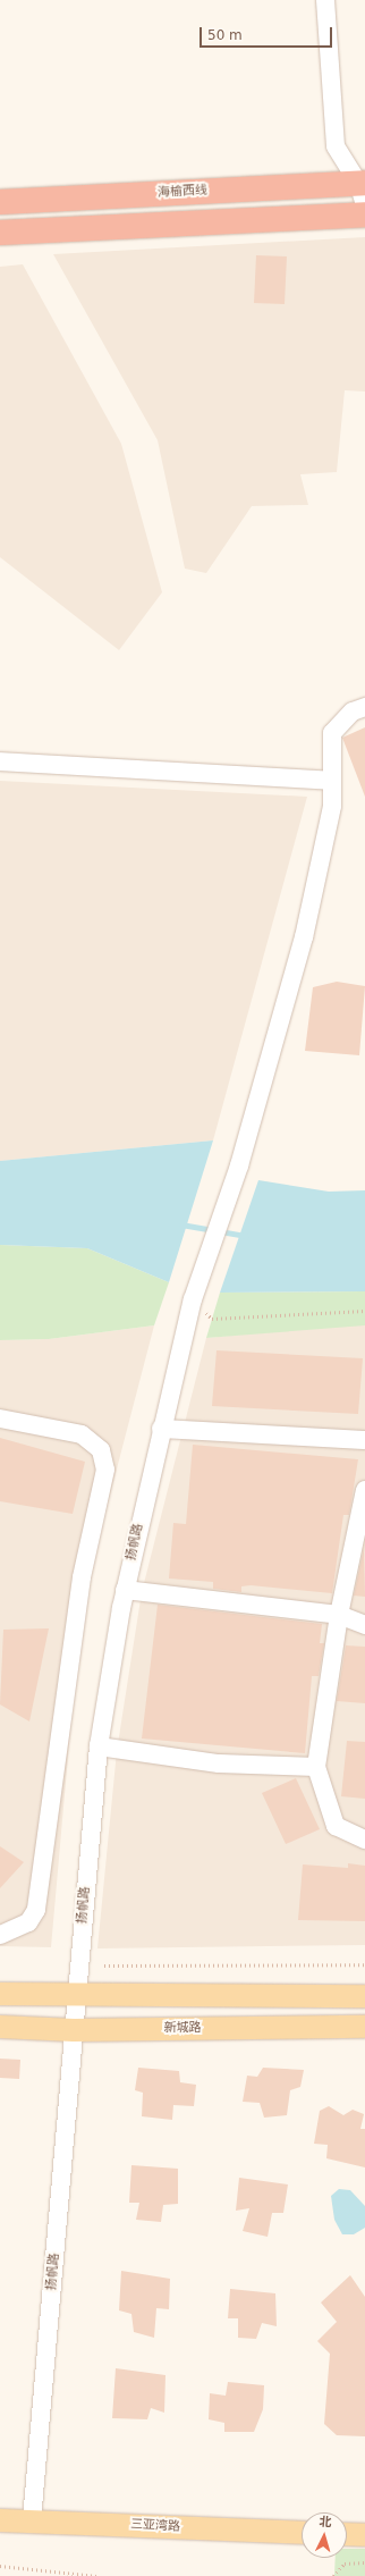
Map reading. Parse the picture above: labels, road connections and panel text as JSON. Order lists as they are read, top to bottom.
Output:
{
  "streets": {
    "highway": ["海榆西线"],
    "main road": ["新城路", "三亚湾路"],
    "street": ["扬帆路"]
  },
  "crossings": [
    ["扬帆路", "新城路"],
    ["扬帆路", "三亚湾路"]
  ],
  "scale_bar": "50 m",
  "north": "top"
}
